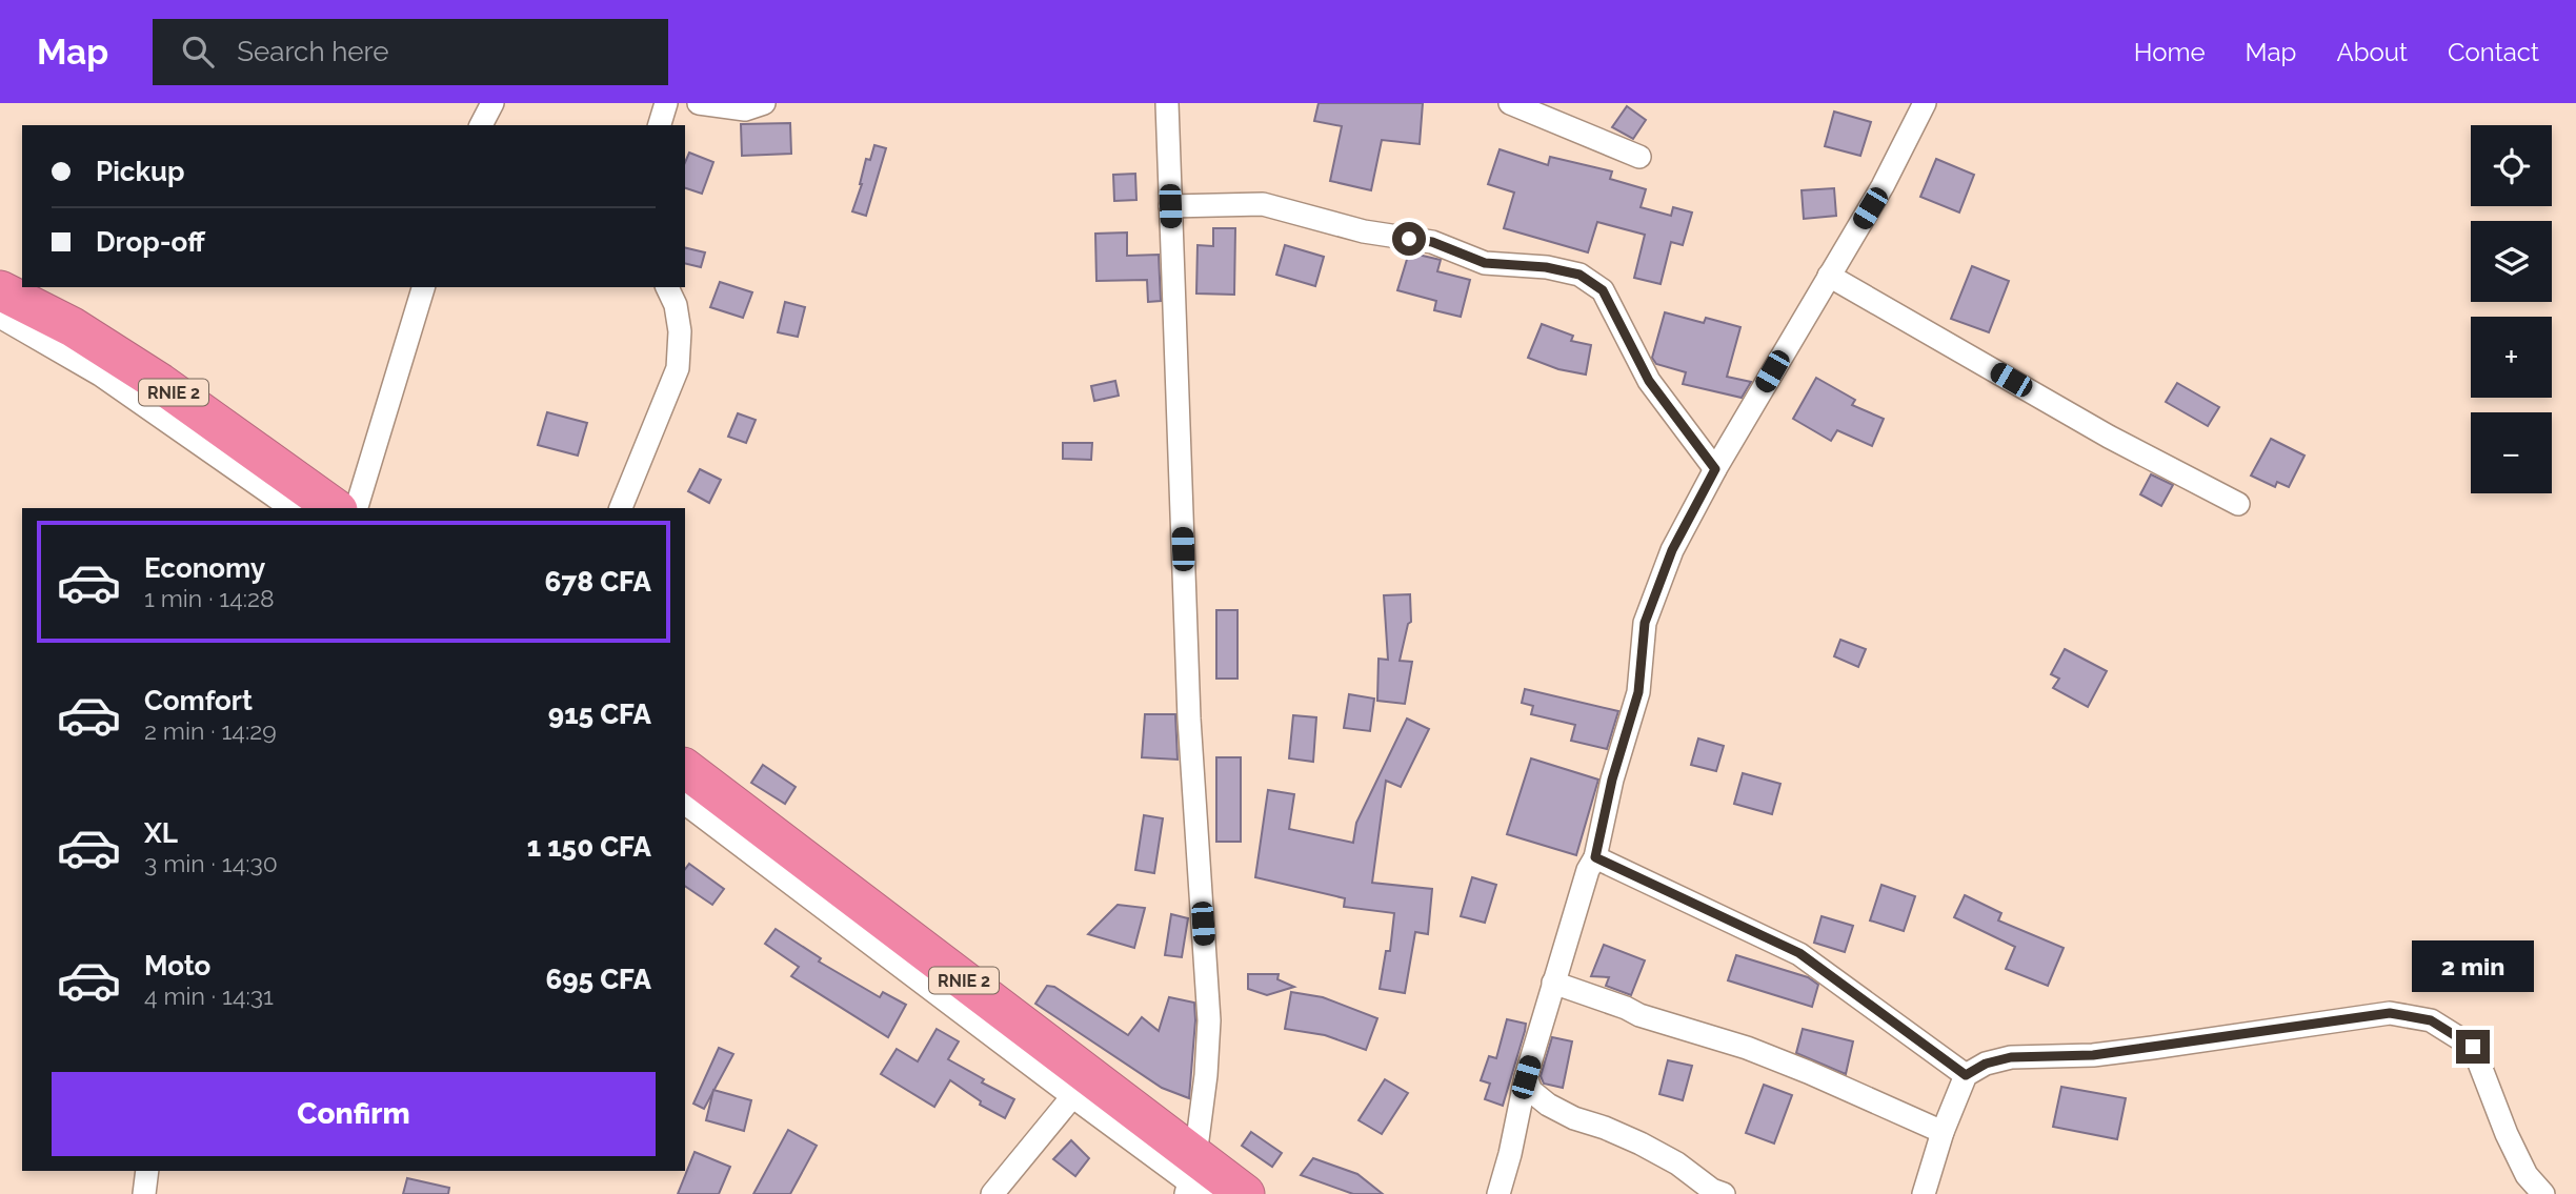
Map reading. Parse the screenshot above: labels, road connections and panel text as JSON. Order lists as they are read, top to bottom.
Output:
{
  "streets": {
    "highway": ["RNIE 2"]
  },
  "page": {
    "header": "Map",
    "search": "Search here",
    "nav": [
      "Home",
      "Map",
      "About",
      "Contact"
    ],
    "map_buttons": ["+", "−"],
    "banner": ["Pickup", "Drop-off"],
    "list": [
      {
        "name": "Economy",
        "note": "1 min · 14:28",
        "value": "678 CFA"
      },
      {
        "name": "Comfort",
        "note": "2 min · 14:29",
        "value": "915 CFA"
      },
      {
        "name": "XL",
        "note": "3 min · 14:30",
        "value": "1 150 CFA"
      },
      {
        "name": "Moto",
        "note": "4 min · 14:31",
        "value": "695 CFA"
      }
    ],
    "bubble": "2 min",
    "buttons": "Confirm"
  }
}
